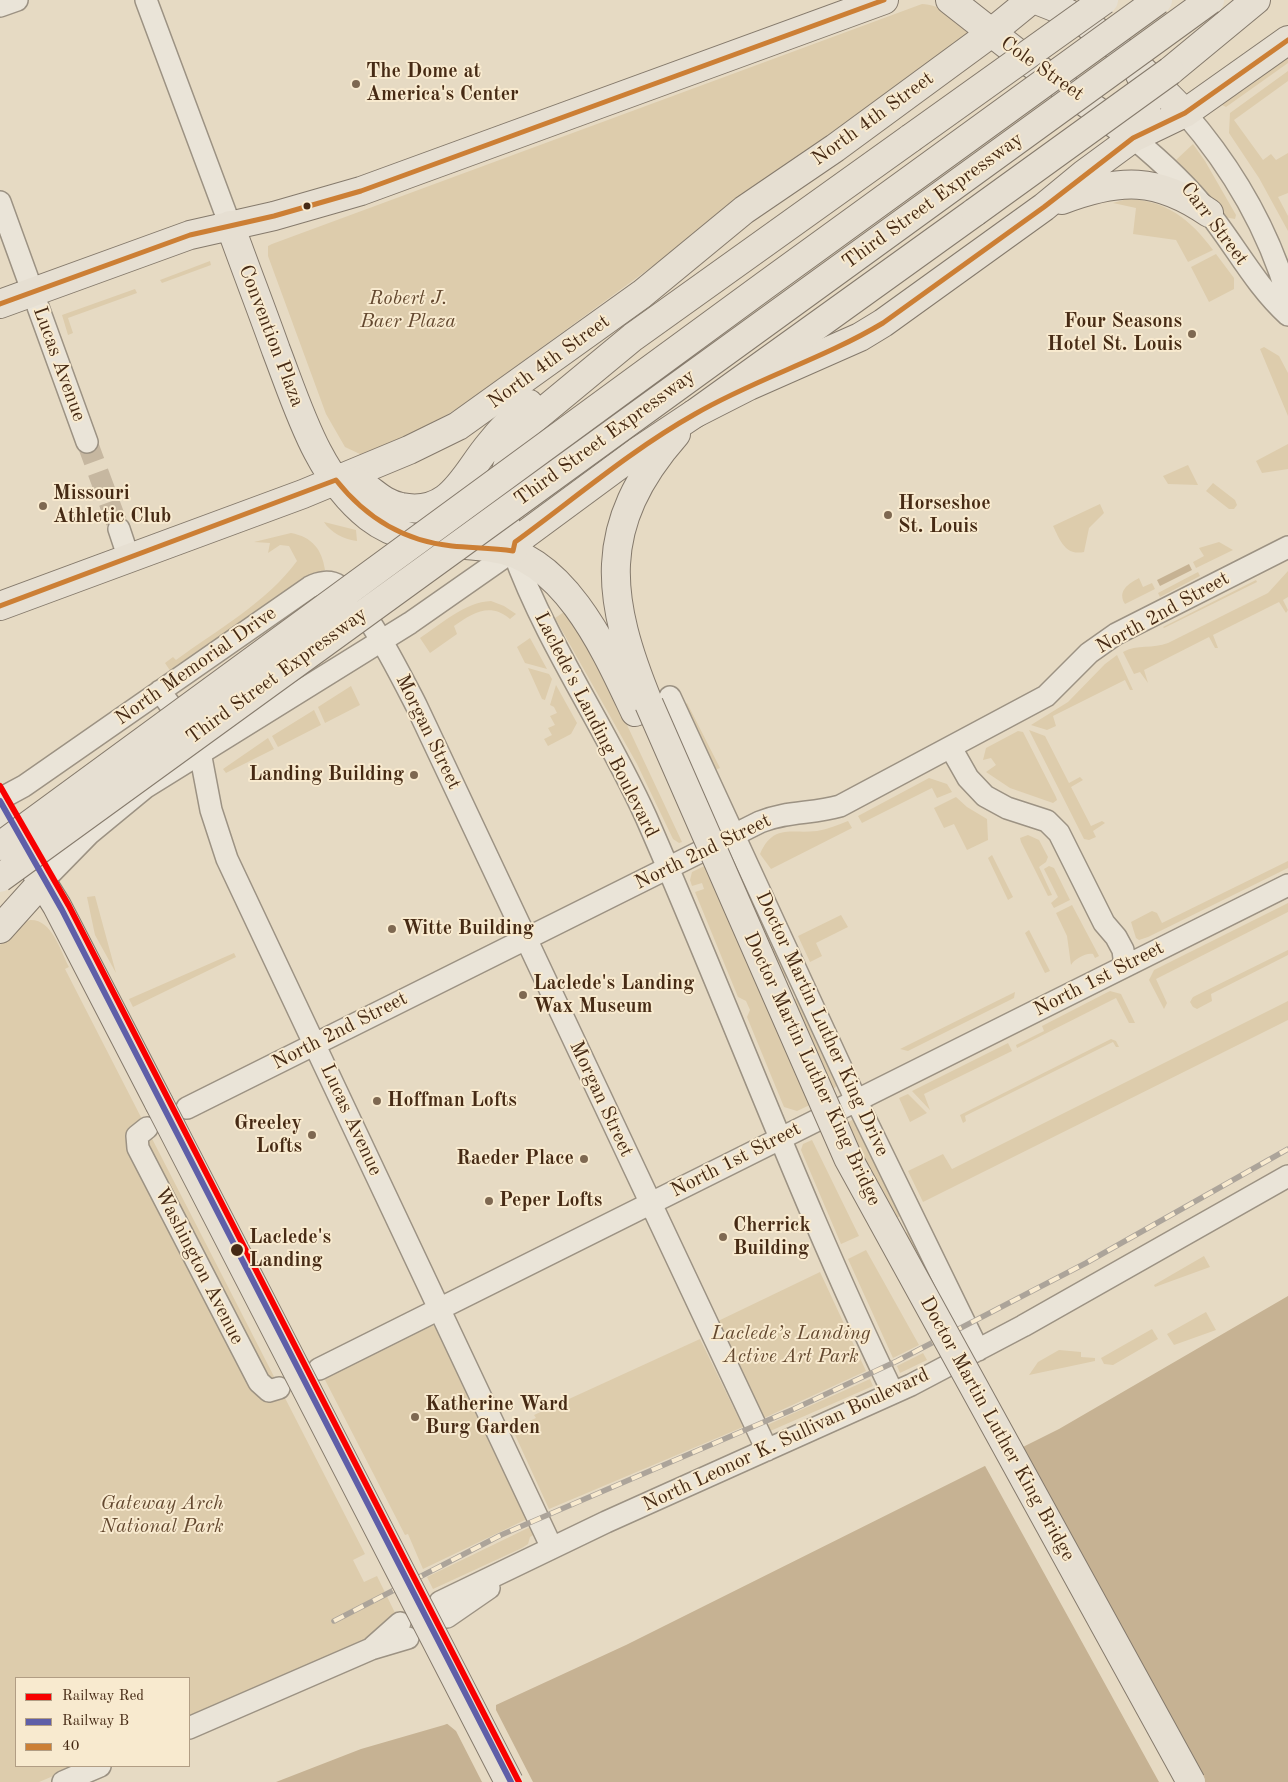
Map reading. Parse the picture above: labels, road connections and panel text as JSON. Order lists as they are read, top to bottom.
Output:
{
  "streets": {
    "main road": [
      "Cole Street",
      "North 4th Street",
      "Third Street Expressway",
      "Convention Plaza",
      "Doctor Martin Luther King Bridge"
    ],
    "street": [
      "Carr Street",
      "Lucas Avenue",
      "North 2nd Street",
      "North Memorial Drive",
      "Laclede's Landing Boulevard",
      "Morgan Street",
      "North 1st Street",
      "Doctor Martin Luther King Drive",
      "Washington Avenue",
      "North Leonor K. Sullivan Boulevard"
    ]
  },
  "crossings": [
    ["Cole Street", "North 4th Street"],
    ["Cole Street", "Carr Street"],
    ["North 4th Street", "Convention Plaza"],
    ["Convention Plaza", "Laclede's Landing Boulevard"],
    ["Convention Plaza", "Doctor Martin Luther King Bridge"],
    ["Lucas Avenue", "North 2nd Street"],
    ["Lucas Avenue", "North Memorial Drive"],
    ["Lucas Avenue", "North 1st Street"],
    ["Lucas Avenue", "North Leonor K. Sullivan Boulevard"],
    ["North 2nd Street", "Laclede's Landing Boulevard"],
    ["North 2nd Street", "Morgan Street"],
    ["North 2nd Street", "Doctor Martin Luther King Drive"],
    ["North Memorial Drive", "Morgan Street"],
    ["Laclede's Landing Boulevard", "North 1st Street"],
    ["Laclede's Landing Boulevard", "Doctor Martin Luther King Bridge"],
    ["Laclede's Landing Boulevard", "North Leonor K. Sullivan Boulevard"],
    ["Morgan Street", "North 1st Street"],
    ["Morgan Street", "North Leonor K. Sullivan Boulevard"],
    ["North 1st Street", "Doctor Martin Luther King Drive"],
    ["Doctor Martin Luther King Drive", "Doctor Martin Luther King Bridge"],
    ["Doctor Martin Luther King Drive", "North Leonor K. Sullivan Boulevard"]
  ],
  "parks": ["Robert J. Baer Plaza", "Laclede’s Landing Active Art Park", "Gateway Arch National Park"],
  "places": [
    "The Dome at America's Center",
    "Four Seasons Hotel St. Louis",
    "Missouri Athletic Club",
    "Horseshoe St. Louis",
    "Landing Building",
    "Witte Building",
    "Laclede's Landing Wax Museum",
    "Hoffman Lofts",
    "Greeley Lofts",
    "Raeder Place",
    "Peper Lofts",
    "Cherrick Building",
    "Laclede's Landing",
    "Katherine Ward Burg Garden"
  ],
  "lines": ["transit line 40", "rail line Red", "rail line B"],
  "legend": ["Railway Red", "Railway B", "40"]
}
